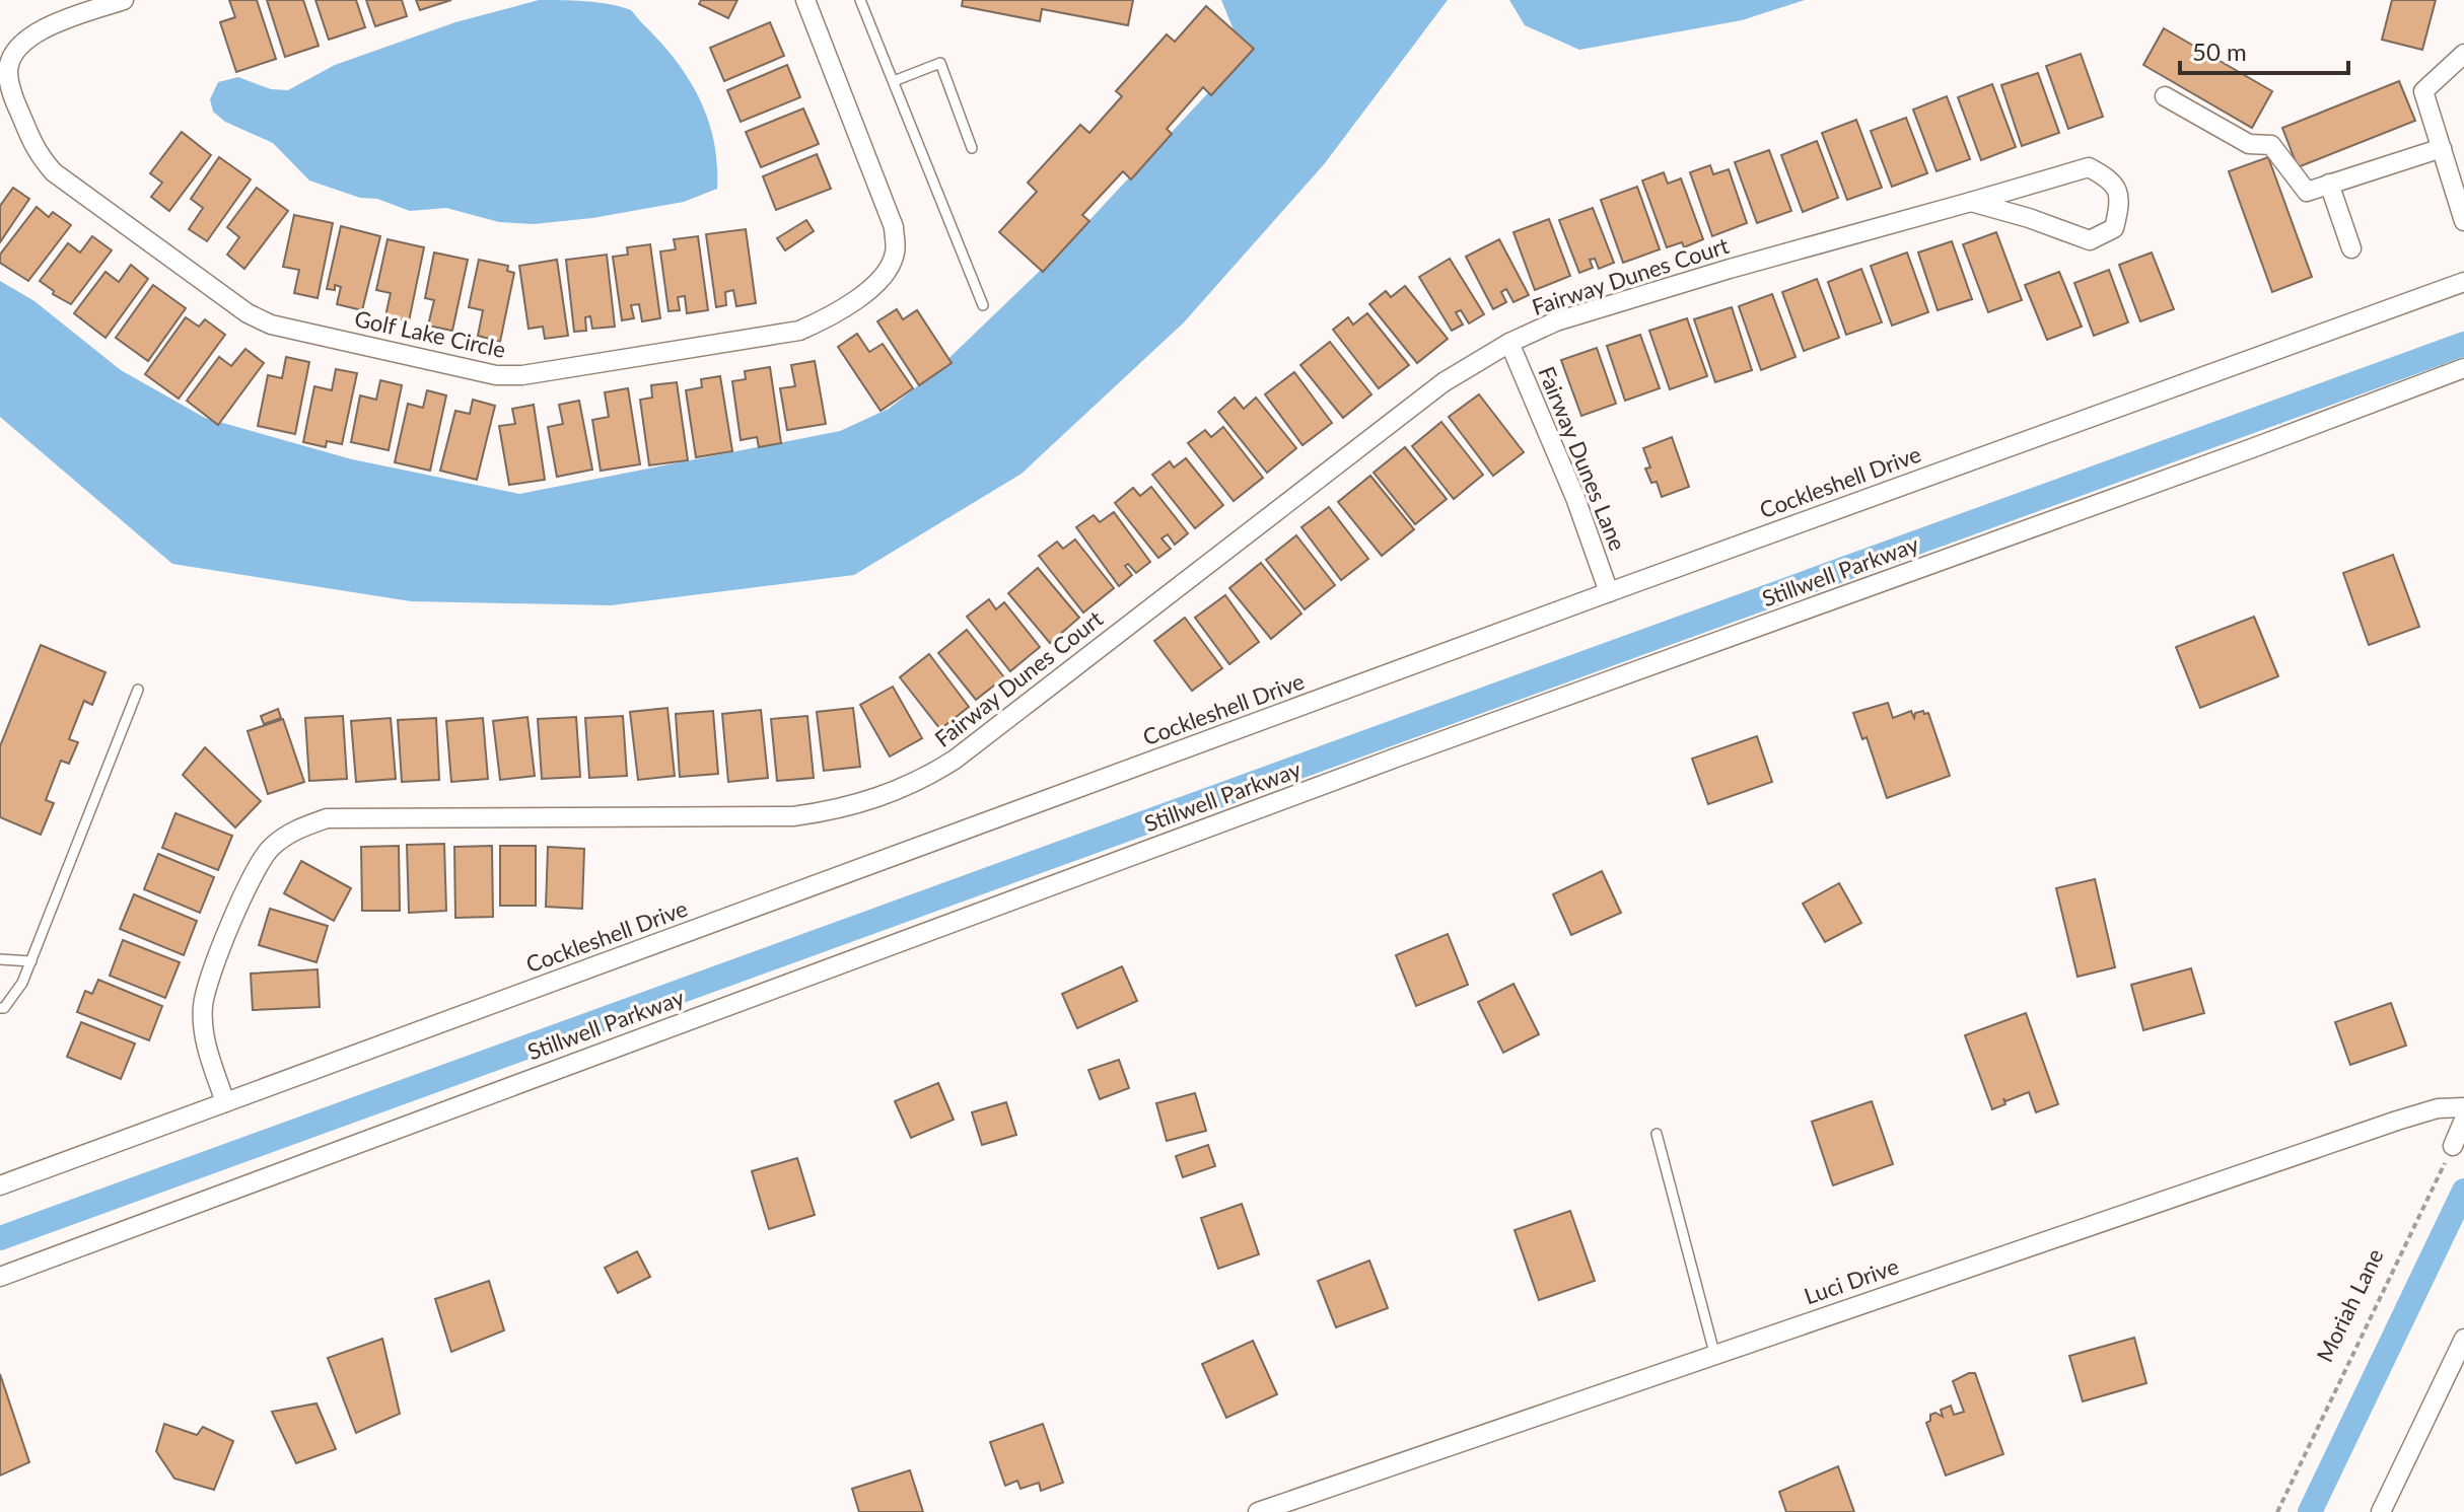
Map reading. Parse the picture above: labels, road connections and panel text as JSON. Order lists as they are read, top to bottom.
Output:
{
  "streets": {
    "street": [
      "Fairway Dunes Court",
      "Golf Lake Circle",
      "Fairway Dunes Lane",
      "Cockleshell Drive",
      "Stillwell Parkway",
      "Luci Drive"
    ],
    "path": ["Moriah Lane"]
  },
  "crossings": [
    ["Fairway Dunes Court", "Fairway Dunes Lane"],
    ["Fairway Dunes Court", "Cockleshell Drive"],
    ["Fairway Dunes Lane", "Cockleshell Drive"]
  ],
  "scale_bar": "50 m"
}
